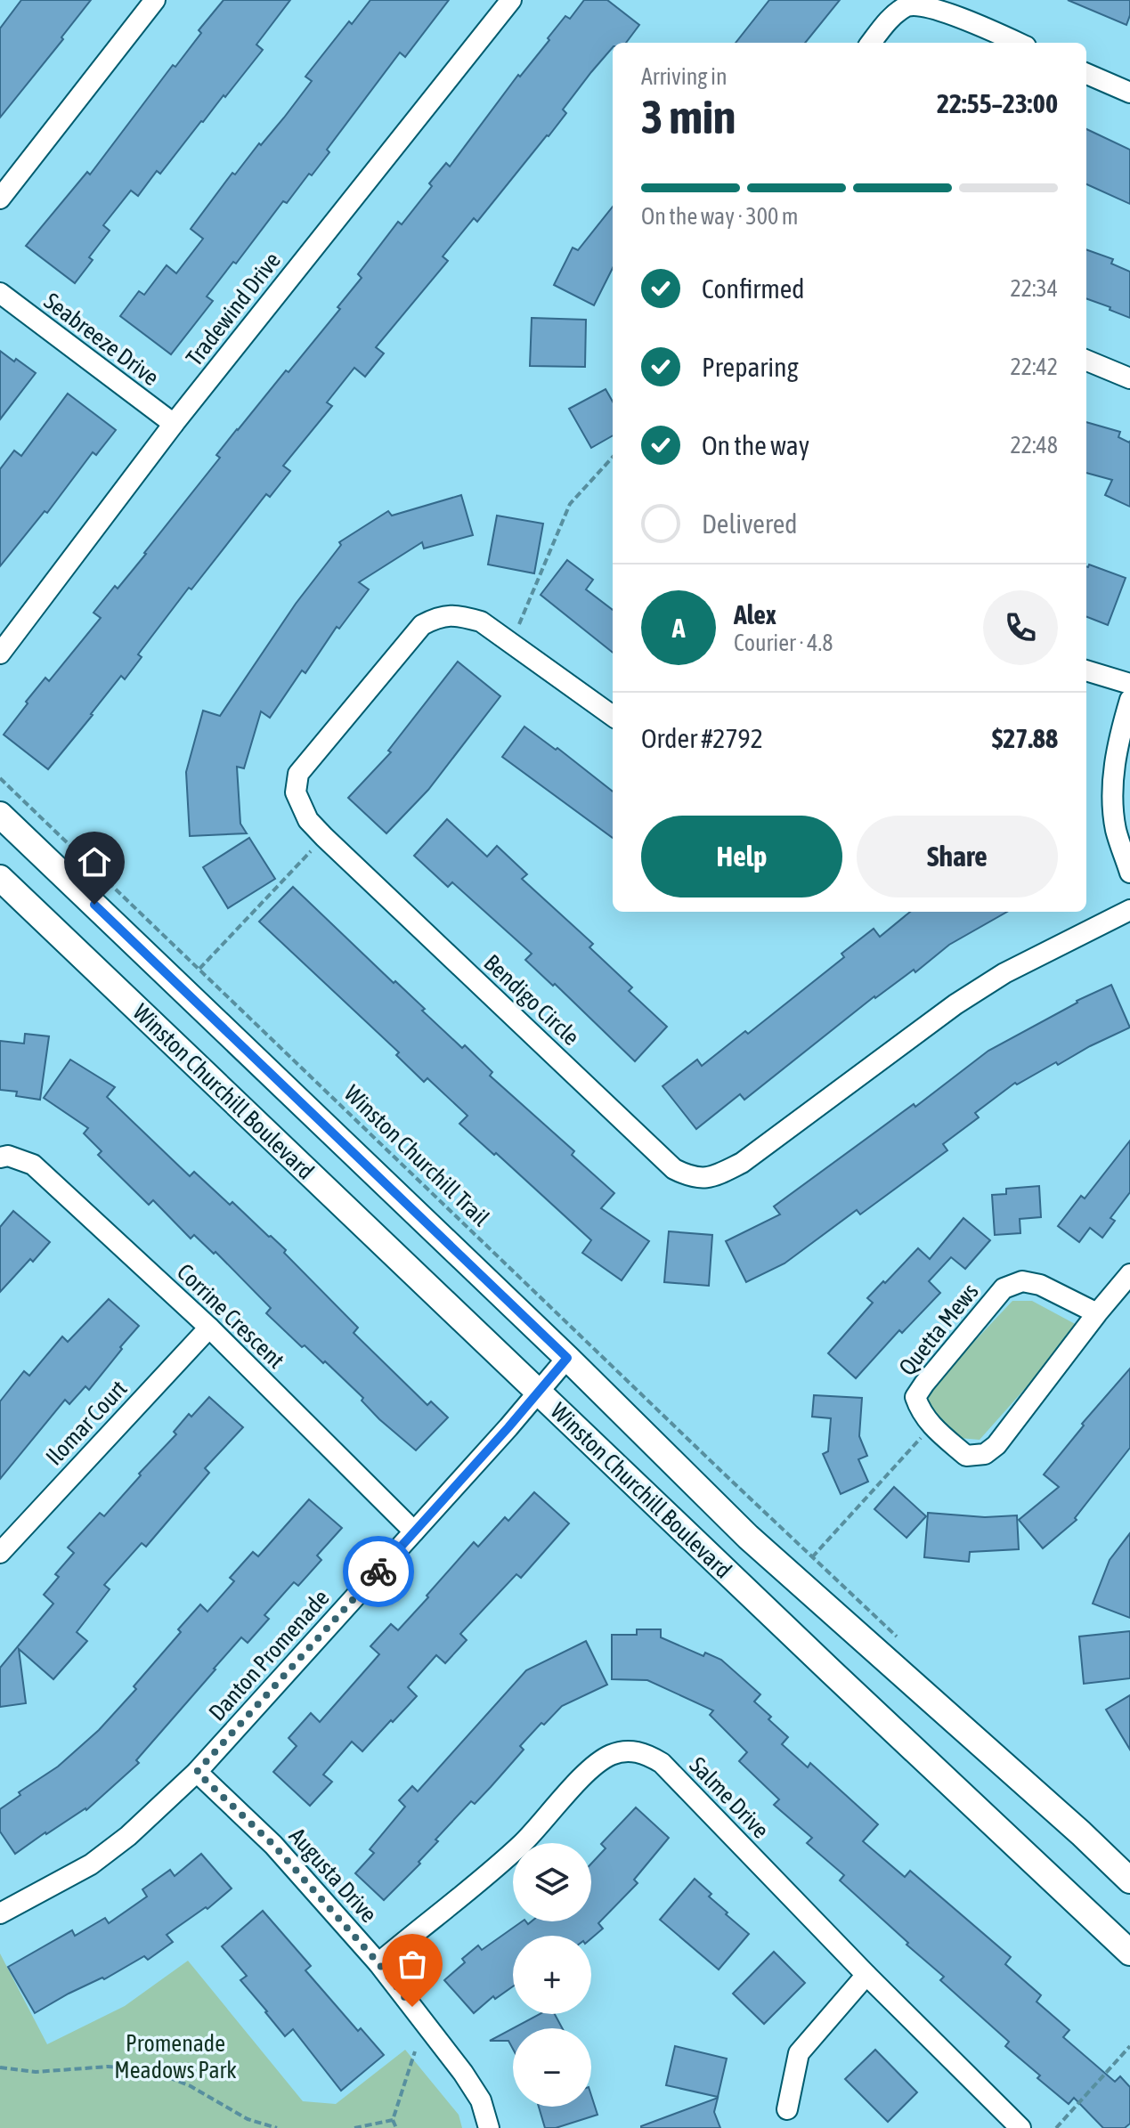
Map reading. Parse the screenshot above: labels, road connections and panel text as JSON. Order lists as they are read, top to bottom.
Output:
{
  "streets": {
    "main road": ["Winston Churchill Boulevard"],
    "street": [
      "Tradewind Drive",
      "Seabreeze Drive",
      "Bendigo Circle",
      "Corrine Crescent",
      "Quetta Mews",
      "Ilomar Court",
      "Danton Promenade",
      "Salme Drive",
      "Augusta Drive"
    ],
    "path": ["Winston Churchill Trail"]
  },
  "crossings": [
    ["Tradewind Drive", "Seabreeze Drive"],
    ["Winston Churchill Boulevard", "Danton Promenade"],
    ["Winston Churchill Trail", "Quetta Mews"],
    ["Corrine Crescent", "Ilomar Court"],
    ["Corrine Crescent", "Danton Promenade"],
    ["Danton Promenade", "Augusta Drive"],
    ["Salme Drive", "Augusta Drive"]
  ],
  "parks": ["Promenade Meadows Park"],
  "page": {
    "heading": ["3 min", "Arriving in", "22:55–23:00"],
    "panel": [
      "Alex",
      "Courier · 4.8",
      "Order #2792",
      "$27.88"
    ],
    "bar": "On the way · 300 m",
    "list": [
      ["Confirmed", "22:34"],
      ["Preparing", "22:42"],
      ["On the way", "22:48"],
      "Delivered"
    ],
    "round": "A",
    "buttons": ["Help", "Share"],
    "map_buttons": ["+", "−"]
  }
}
